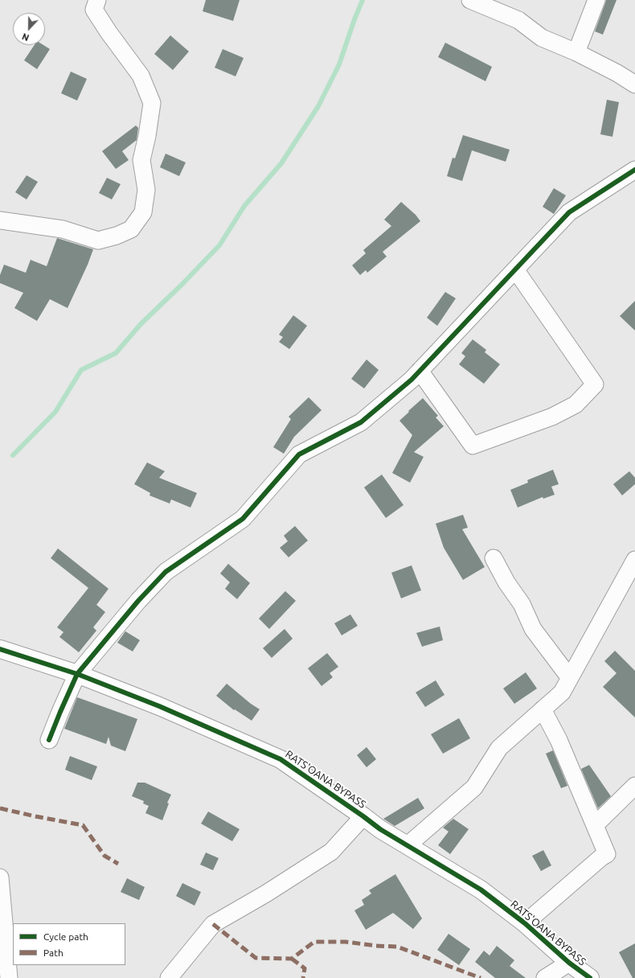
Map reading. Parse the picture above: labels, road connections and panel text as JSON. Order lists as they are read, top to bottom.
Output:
{
  "streets": {
    "street": ["RATS'OANA BYPASS"]
  },
  "legend": ["Cycle path", "Path"],
  "north": "bottom"
}
